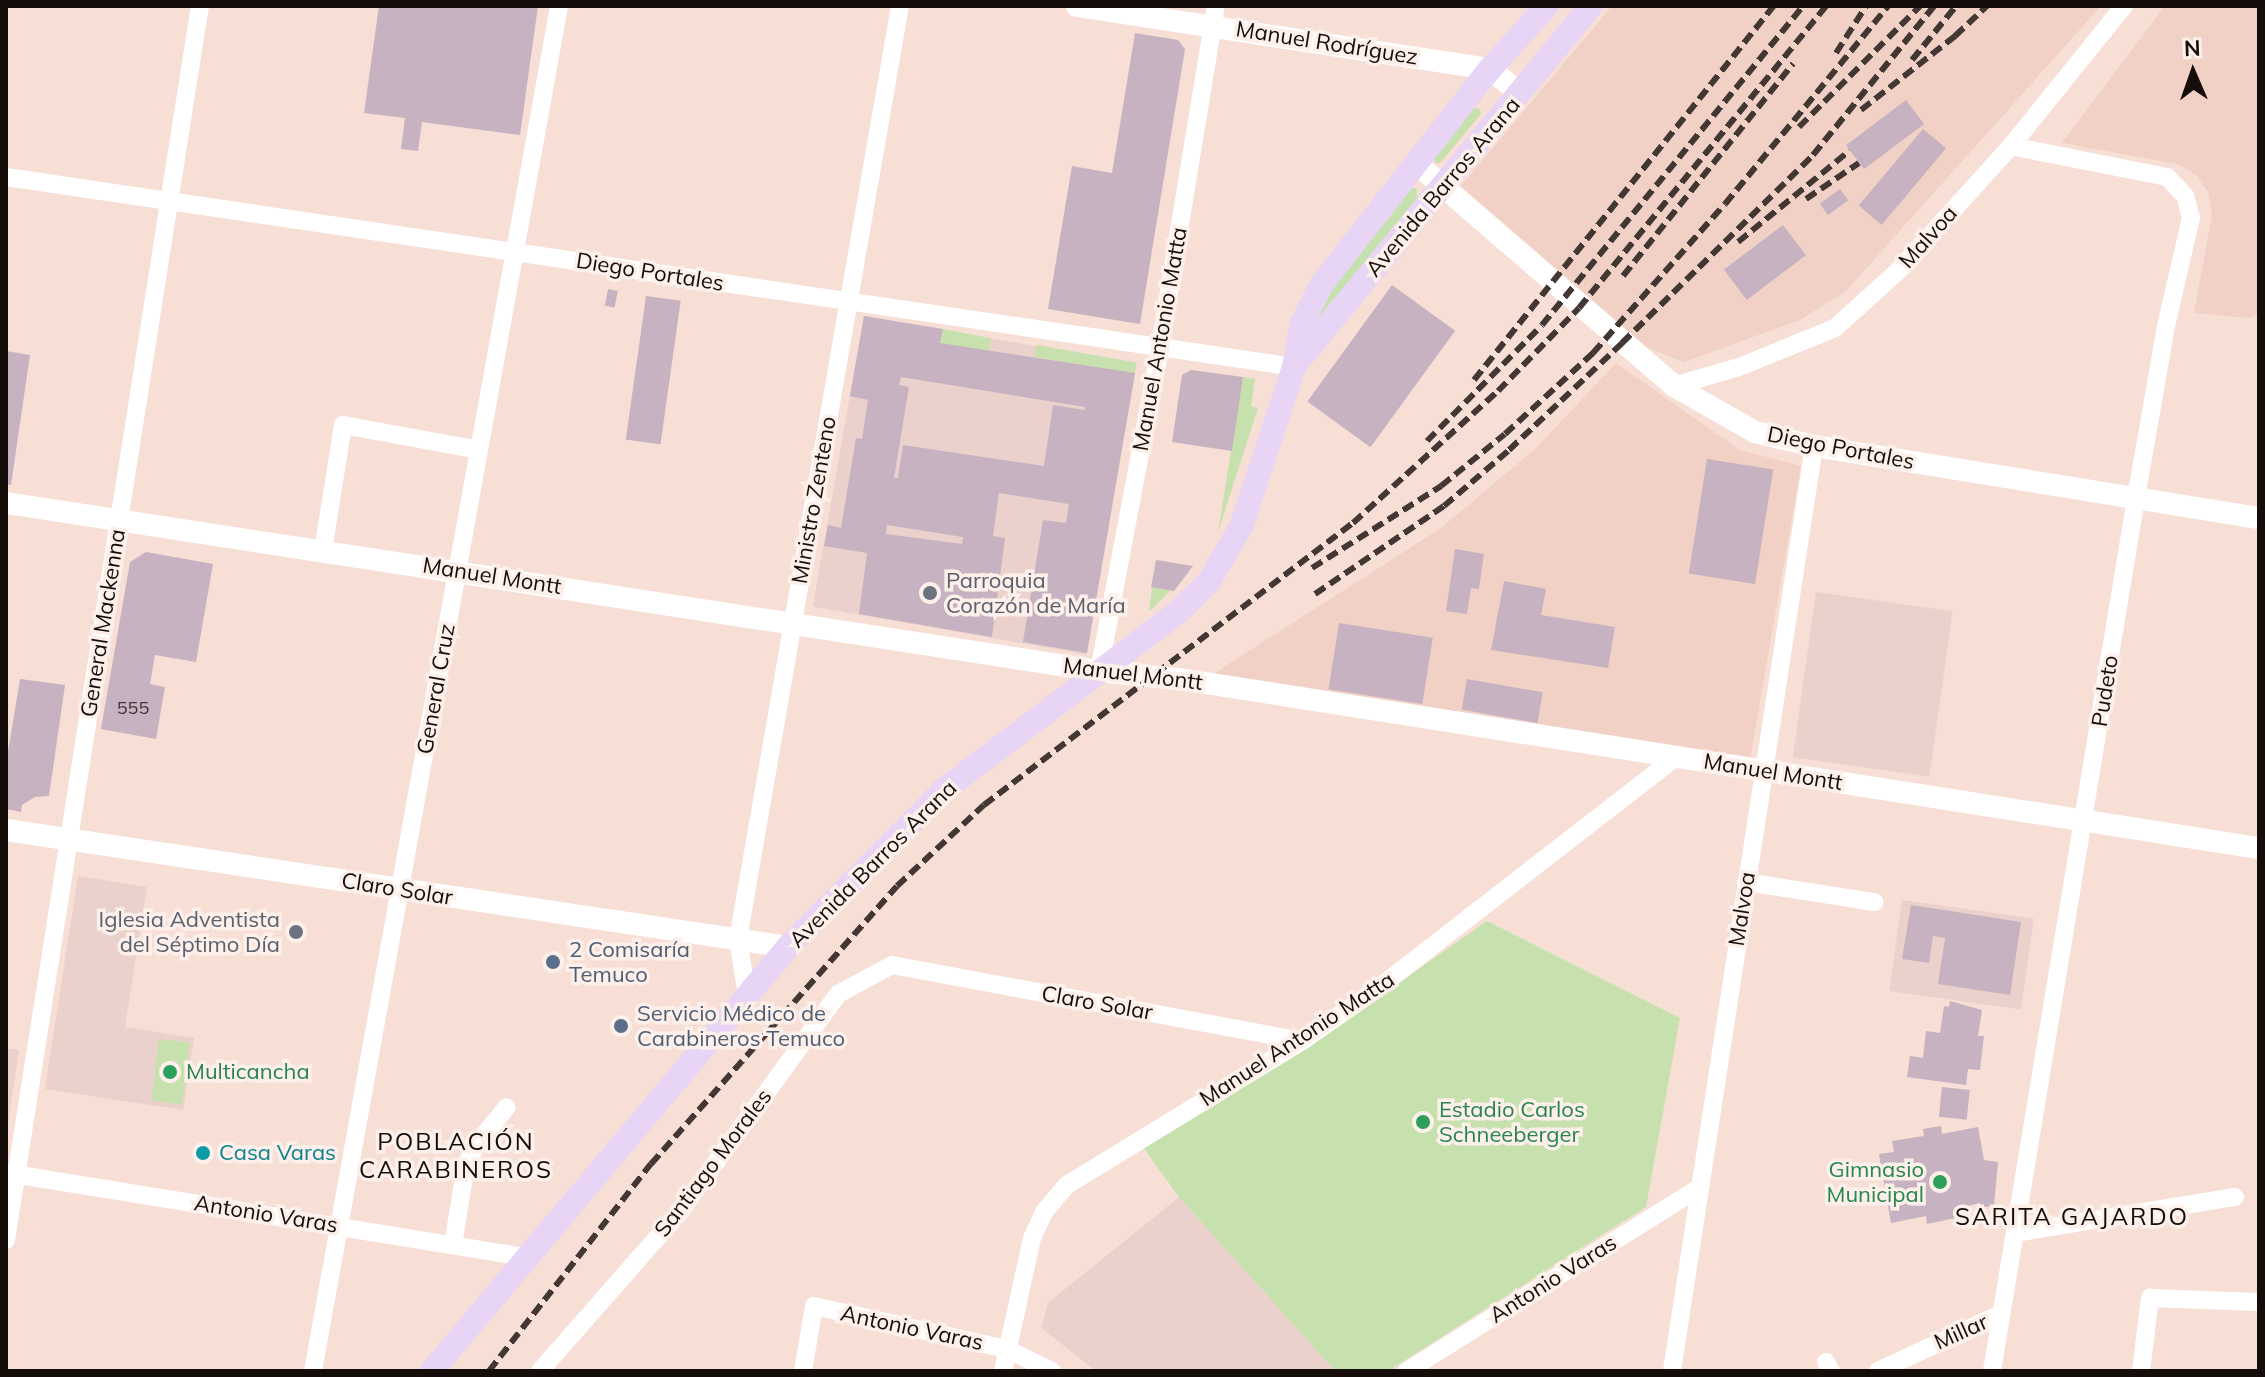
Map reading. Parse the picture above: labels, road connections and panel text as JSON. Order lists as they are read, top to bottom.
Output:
{
  "streets": {
    "main road": ["Avenida Barros Arana"],
    "street": [
      "Manuel Rodríguez",
      "Malvoa",
      "Diego Portales",
      "Manuel Antonio Matta",
      "Ministro Zenteno",
      "Manuel Montt",
      "General Mackenna",
      "General Cruz",
      "Pudeto",
      "Claro Solar",
      "Santiago Morales",
      "Antonio Varas",
      "Millar"
    ]
  },
  "crossings": [
    ["Manuel Rodríguez", "Avenida Barros Arana"],
    ["Manuel Rodríguez", "Manuel Antonio Matta"],
    ["Avenida Barros Arana", "Diego Portales"],
    ["Avenida Barros Arana", "Manuel Antonio Matta"],
    ["Avenida Barros Arana", "Ministro Zenteno"],
    ["Avenida Barros Arana", "Manuel Montt"],
    ["Avenida Barros Arana", "Claro Solar"],
    ["Avenida Barros Arana", "Antonio Varas"],
    ["Malvoa", "Diego Portales"],
    ["Malvoa", "Manuel Montt"],
    ["Malvoa", "Pudeto"],
    ["Malvoa", "Antonio Varas"],
    ["Diego Portales", "Manuel Antonio Matta"],
    ["Diego Portales", "Ministro Zenteno"],
    ["Diego Portales", "General Mackenna"],
    ["Diego Portales", "General Cruz"],
    ["Diego Portales", "Pudeto"],
    ["Manuel Antonio Matta", "Manuel Montt"],
    ["Manuel Antonio Matta", "Claro Solar"],
    ["Manuel Antonio Matta", "Antonio Varas"],
    ["Ministro Zenteno", "Manuel Montt"],
    ["Ministro Zenteno", "Claro Solar"],
    ["Manuel Montt", "General Mackenna"],
    ["Manuel Montt", "General Cruz"],
    ["Manuel Montt", "Pudeto"],
    ["General Mackenna", "Claro Solar"],
    ["General Mackenna", "Antonio Varas"],
    ["General Cruz", "Claro Solar"],
    ["General Cruz", "Antonio Varas"],
    ["Pudeto", "Millar"],
    ["Claro Solar", "Santiago Morales"]
  ],
  "districts": ["POBLACIÓN CARABINEROS", "SARITA GAJARDO"],
  "places": [
    "Parroquia Corazón de María",
    "Iglesia Adventista del Séptimo Día",
    "2 Comisaría Temuco",
    "Servicio Médico de Carabineros Temuco",
    "Multicancha",
    "Estadio Carlos Schneeberger",
    "Casa Varas",
    "Gimnasio Municipal"
  ],
  "house_numbers": ["555"],
  "north": "top"
}
